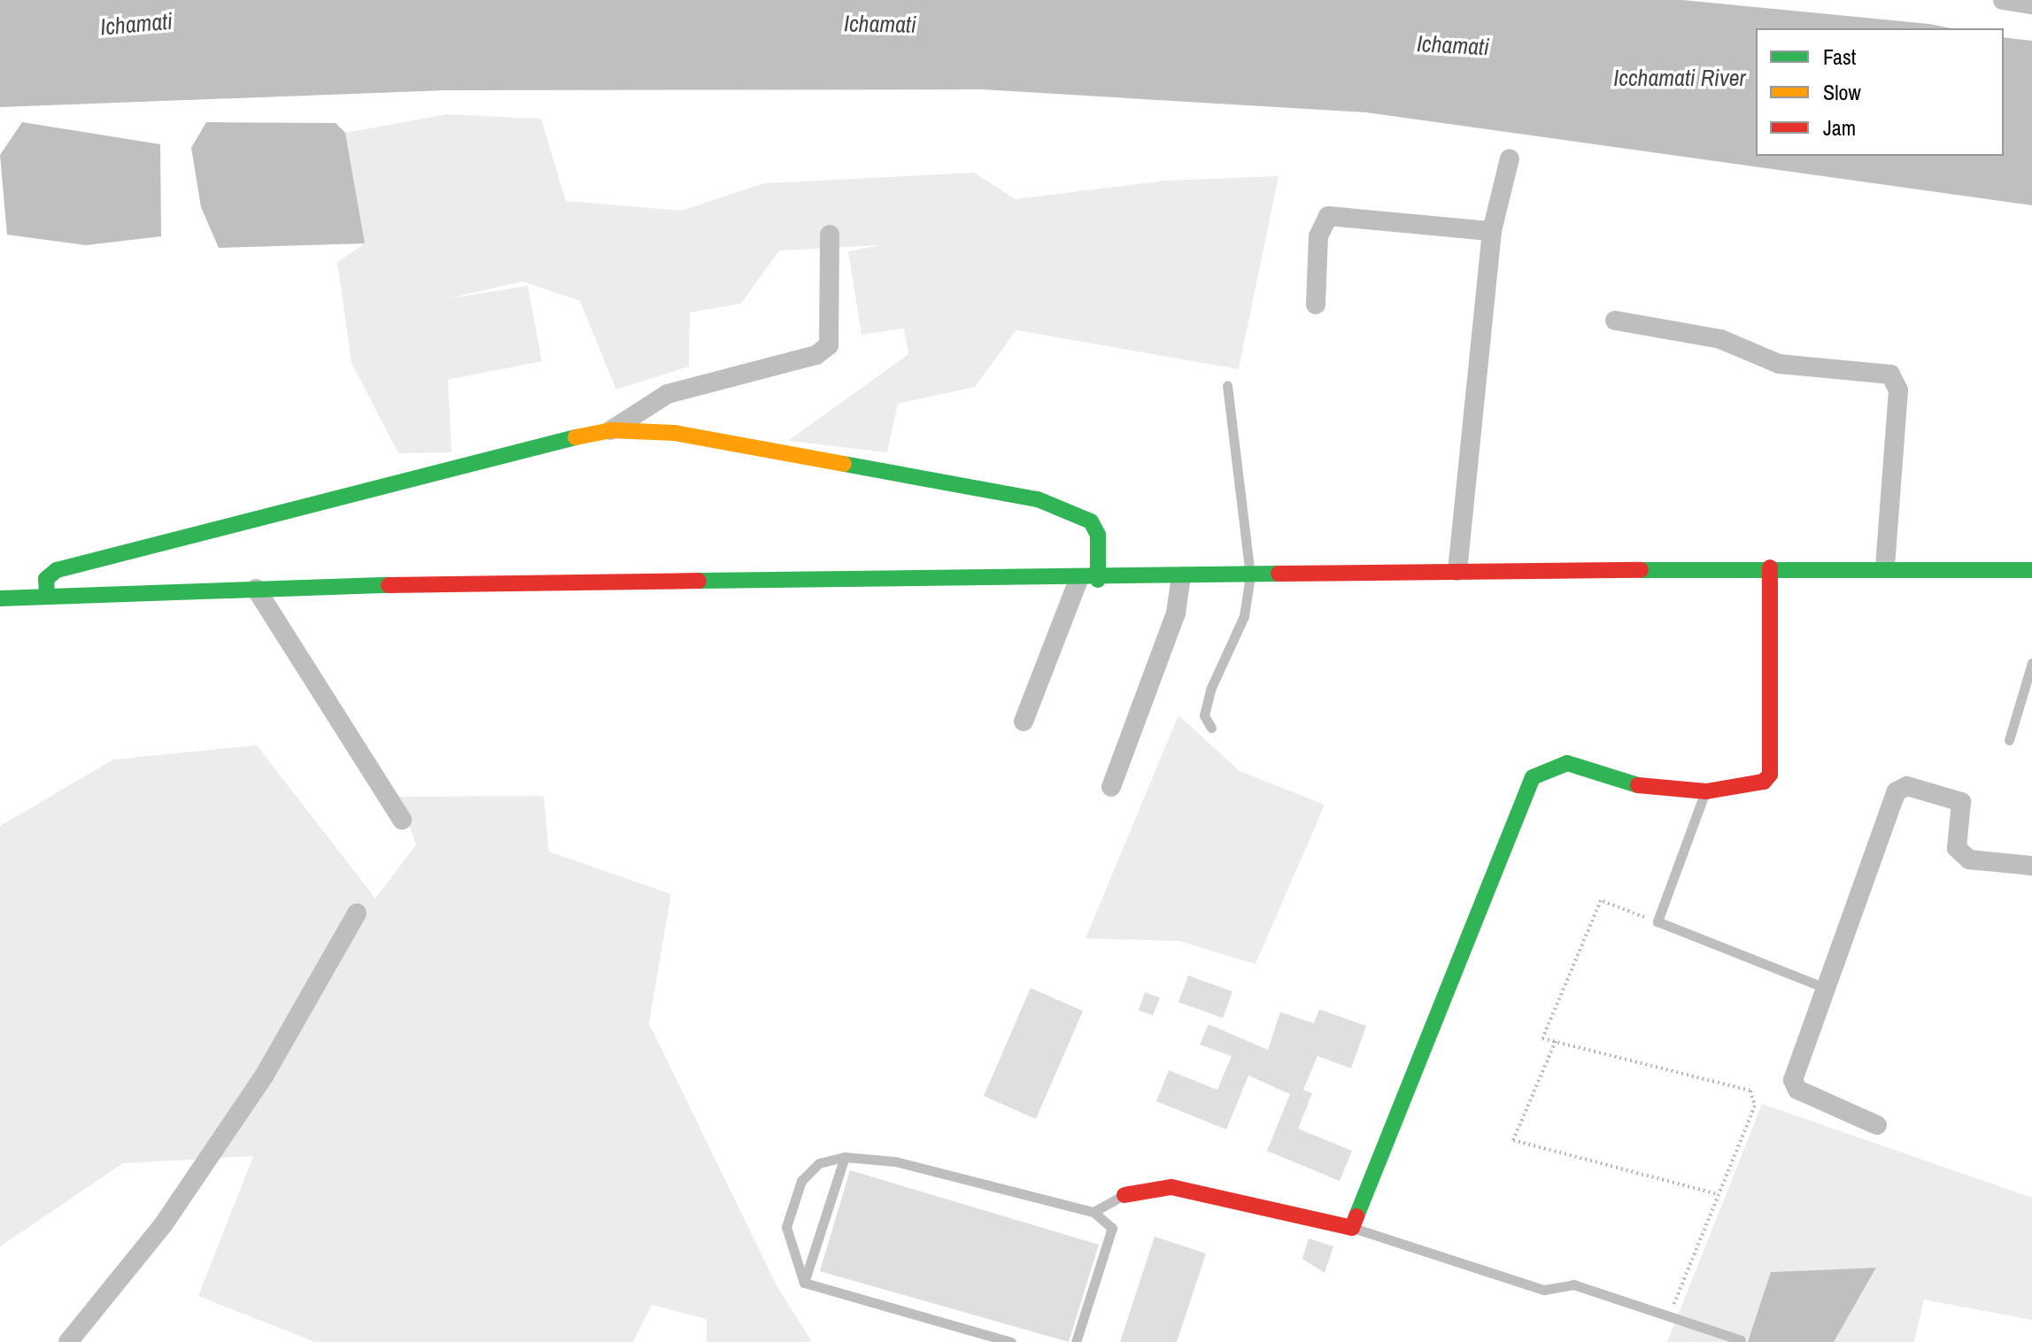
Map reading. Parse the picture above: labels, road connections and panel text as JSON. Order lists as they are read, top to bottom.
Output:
{
  "water": ["Ichamati", "Icchamati River"],
  "legend": ["Fast", "Slow", "Jam"]
}
